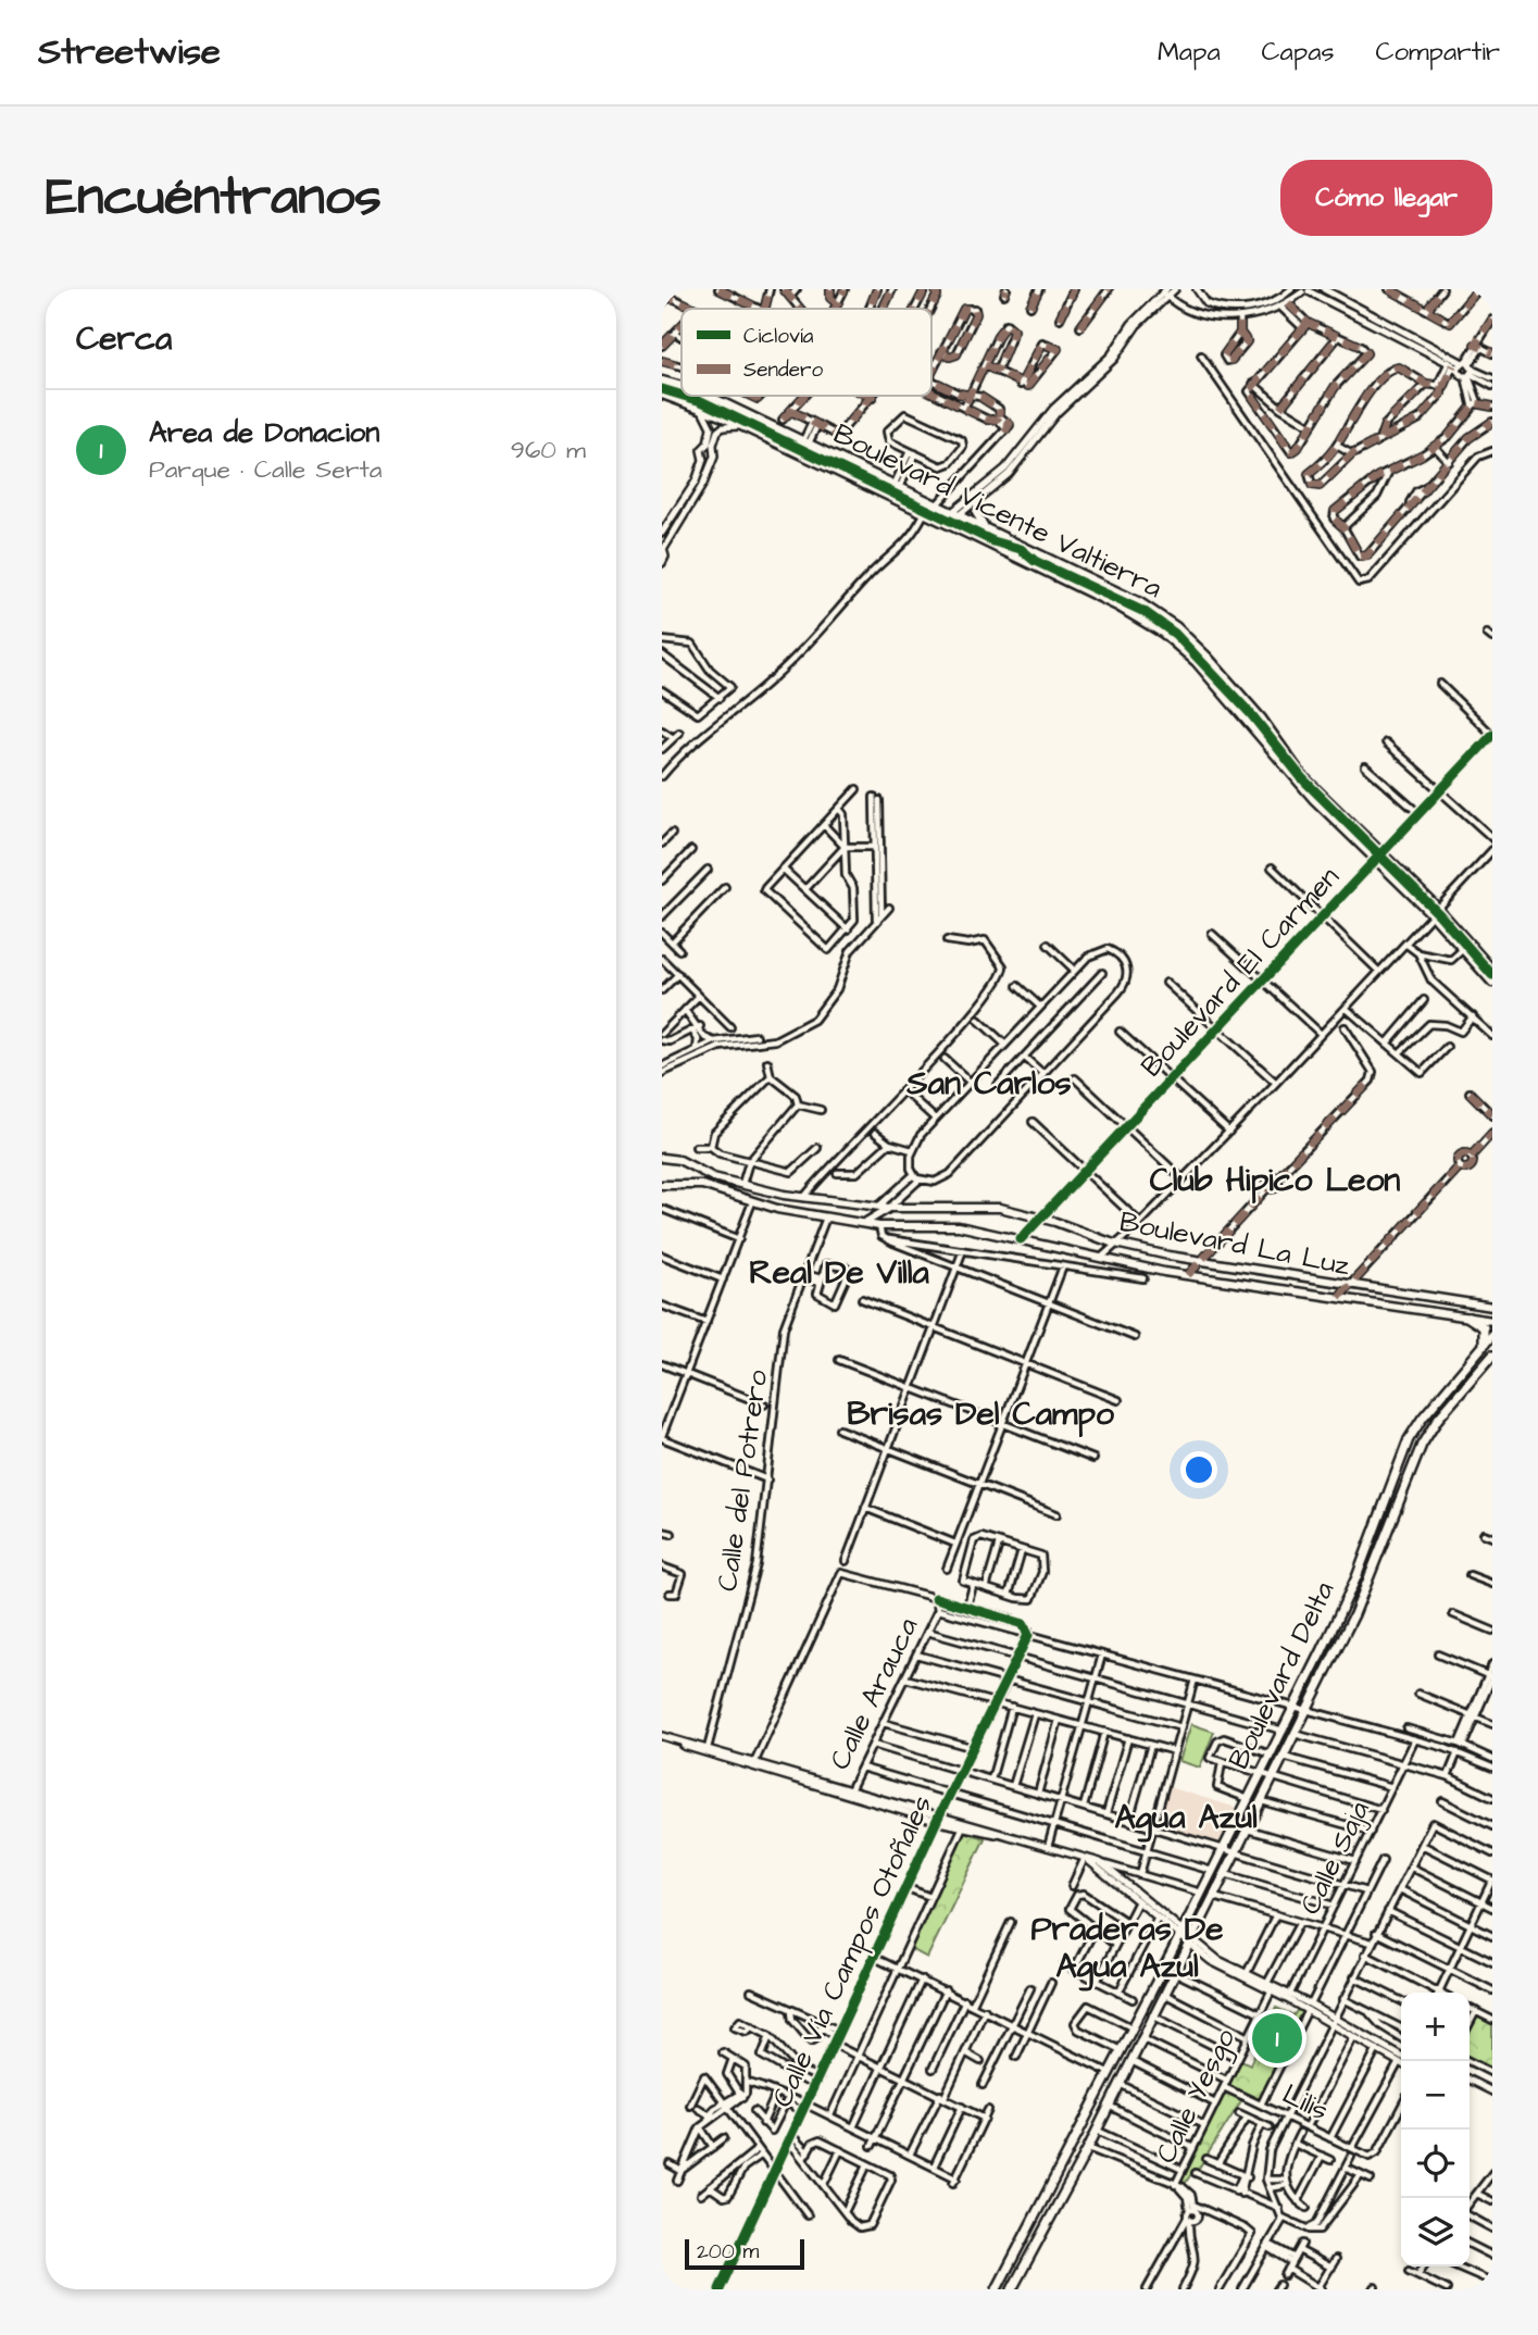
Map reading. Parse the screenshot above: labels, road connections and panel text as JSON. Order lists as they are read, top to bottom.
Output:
{
  "streets": {
    "main road": ["Boulevard Vicente Valtierra", "Boulevard La Luz", "Boulevard Delta"],
    "street": [
      "Boulevard El Carmen",
      "Calle del Potrero",
      "Calle Arauca",
      "Calle Saja",
      "Calle Vía Campos Otoñales",
      "Calle Yesgo",
      "Lilis"
    ]
  },
  "crossings": [
    ["Boulevard Vicente Valtierra", "Boulevard El Carmen"],
    ["Boulevard El Carmen", "Boulevard La Luz"],
    ["Boulevard La Luz", "Calle del Potrero"],
    ["Calle Yesgo", "Lilis"]
  ],
  "districts": [
    "San Carlos",
    "Club Hipico Leon",
    "Real De Villa",
    "Brisas Del Campo",
    "Agua Azul",
    "Praderas De Agua Azul"
  ],
  "legend": ["Ciclovía", "Sendero"],
  "scale_bar": "200 m",
  "page": {
    "header": "Streetwise",
    "nav": ["Mapa", "Capas", "Compartir"],
    "buttons": "Cómo llegar",
    "title": "Encuéntranos",
    "heading": "Cerca",
    "list": [
      {
        "mark": "1",
        "name": "Area de Donacion",
        "note": "Parque · Calle Serta",
        "value": "960 m"
      }
    ],
    "map_buttons": ["+", "−"],
    "pins": "1",
    "scale": "200 m"
  }
}
